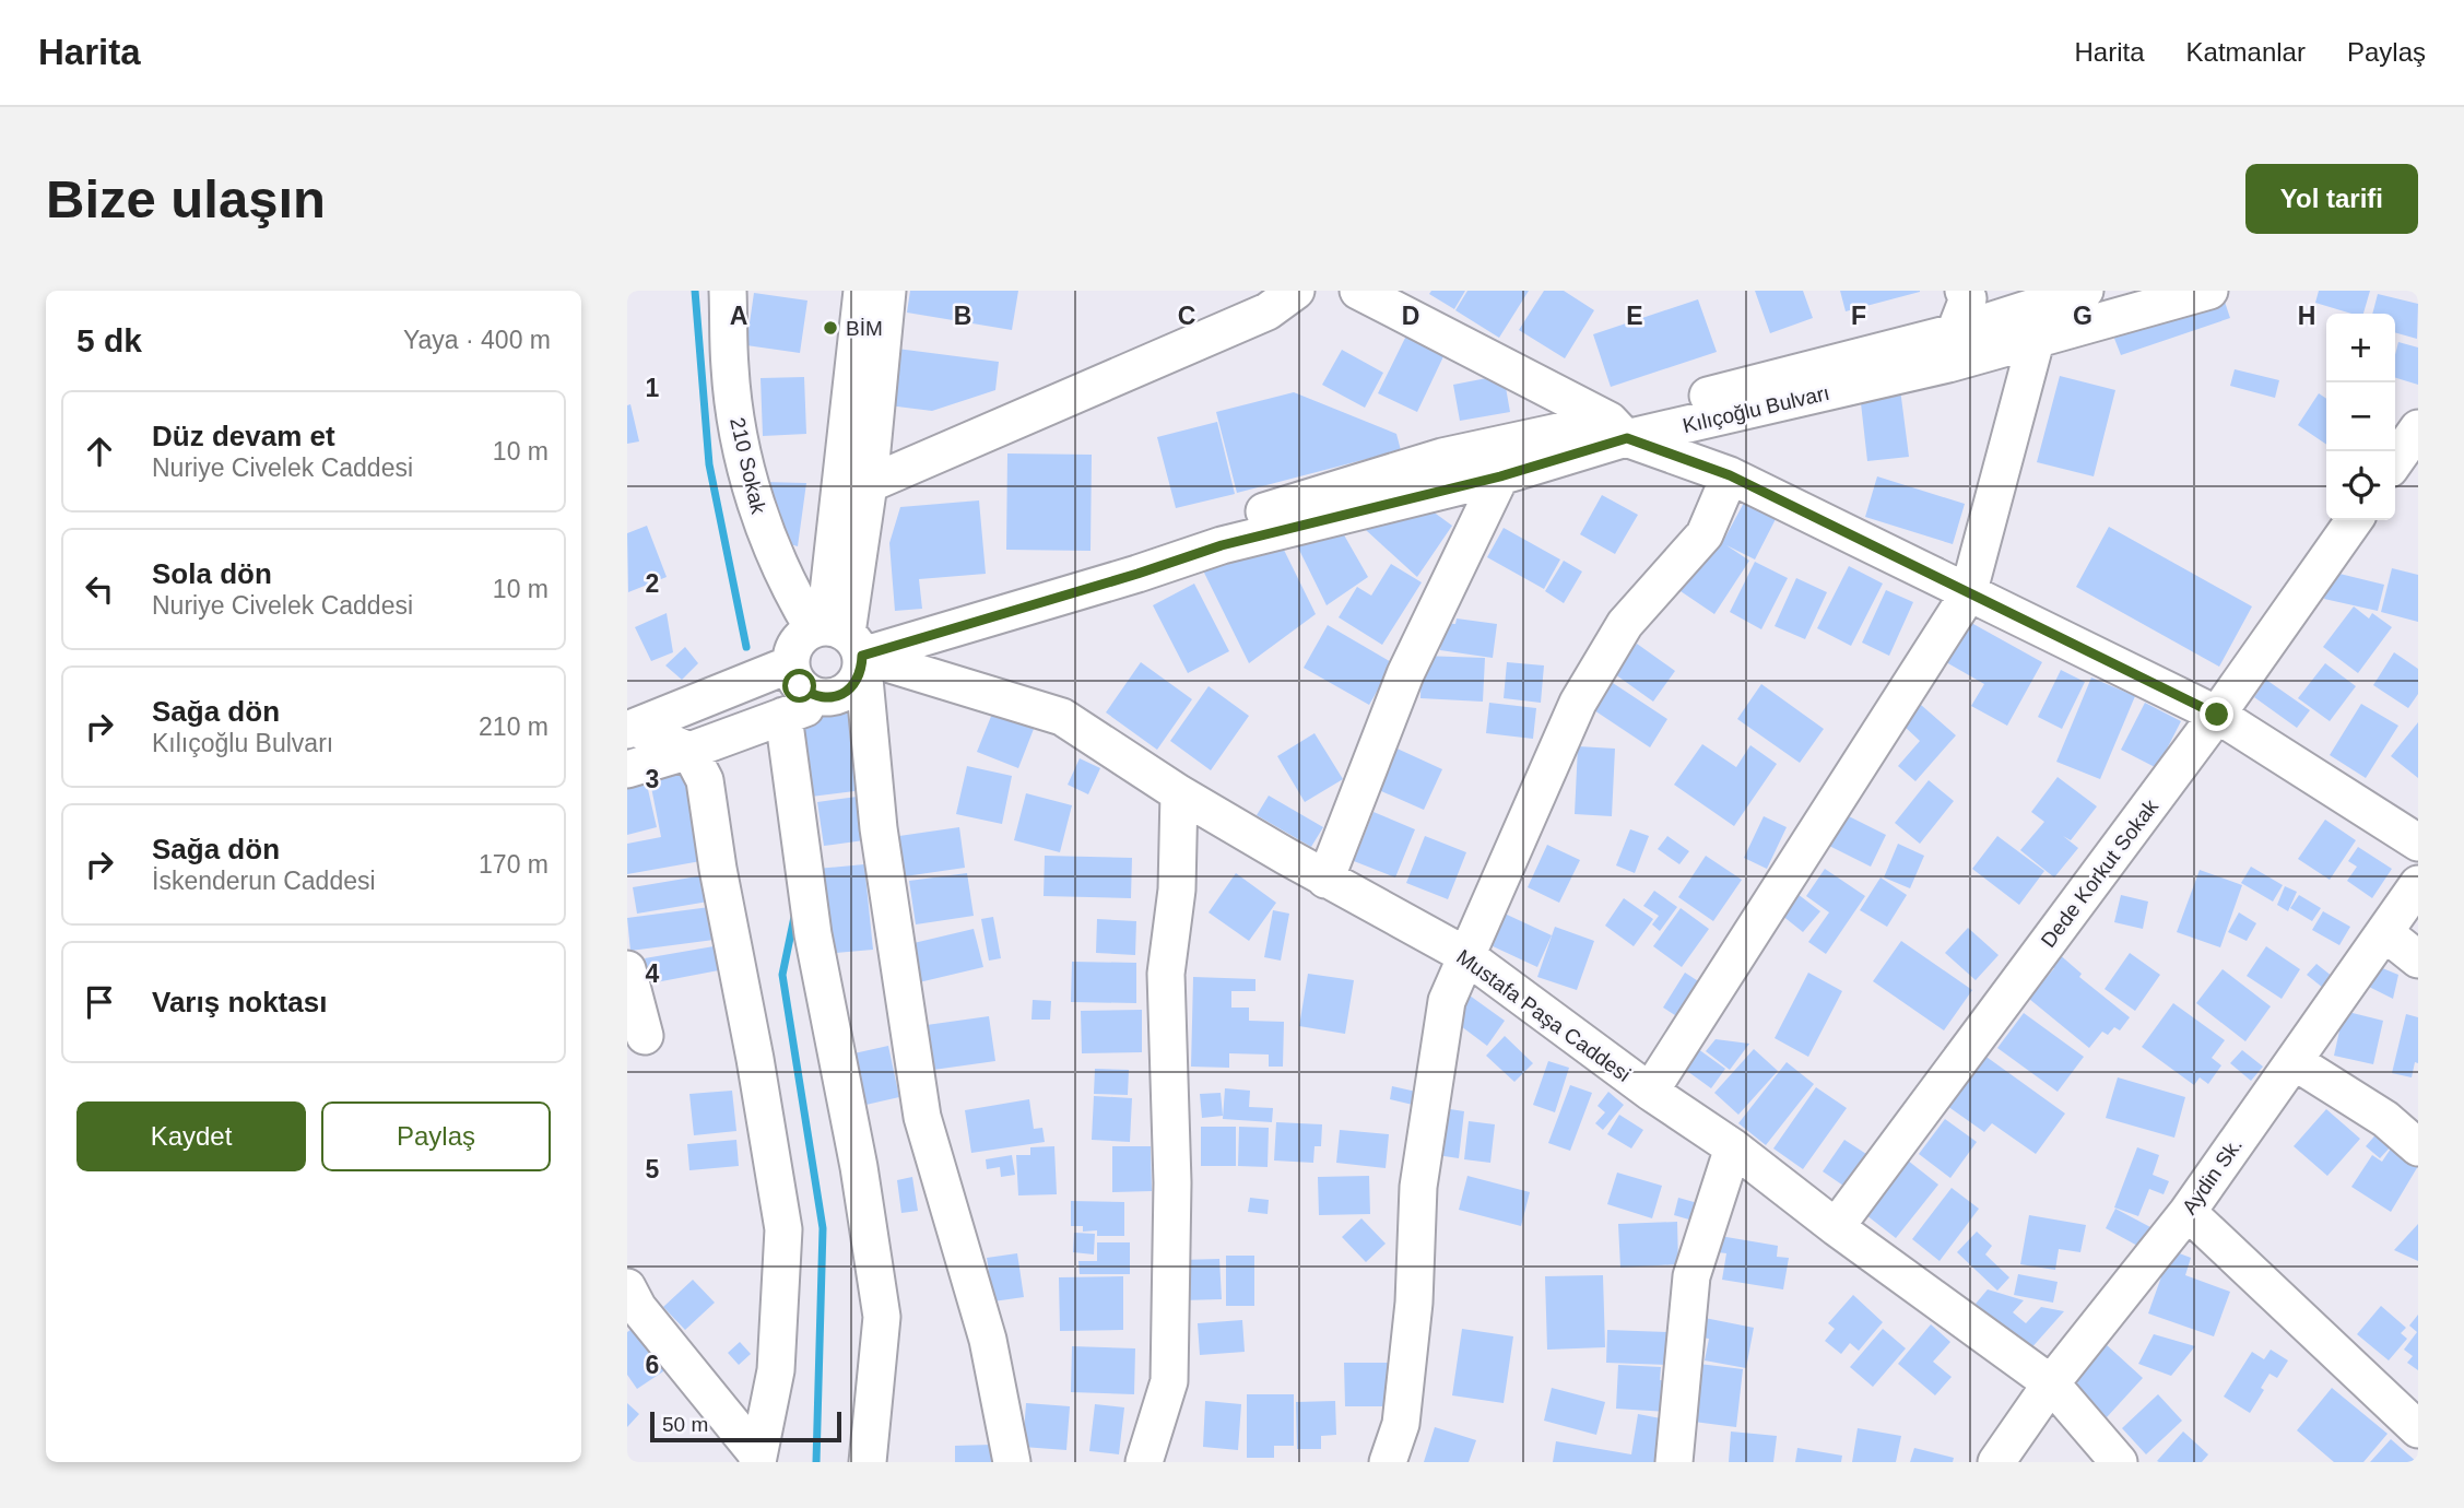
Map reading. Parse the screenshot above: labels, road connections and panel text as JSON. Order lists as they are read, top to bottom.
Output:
{
  "streets": {
    "street": [
      "Kılıçoğlu Bulvarı",
      "210 Sokak",
      "Dede Korkut Sokak",
      "Mustafa Paşa Caddesi",
      "Aydin Sk."
    ]
  },
  "crossings": [
    ["Kılıçoğlu Bulvarı", "210 Sokak"],
    ["Kılıçoğlu Bulvarı", "Mustafa Paşa Caddesi"],
    ["210 Sokak", "Mustafa Paşa Caddesi"],
    ["Dede Korkut Sokak", "Mustafa Paşa Caddesi"],
    ["Mustafa Paşa Caddesi", "Aydin Sk."]
  ],
  "places": ["BİM"],
  "scale_bar": "50 m",
  "page": {
    "header": "Harita",
    "nav": ["Harita", "Katmanlar", "Paylaş"],
    "buttons": [
      "Yol tarifi",
      ["Kaydet", "Paylaş"]
    ],
    "title": "Bize ulaşın",
    "heading": ["5 dk", "Yaya · 400 m"],
    "map_buttons": ["+", "−"],
    "list": [
      ["Düz devam et", "Nuriye Civelek Caddesi", "10 m"],
      ["Sola dön", "Nuriye Civelek Caddesi", "10 m"],
      ["Sağa dön", "Kılıçoğlu Bulvarı", "210 m"],
      ["Sağa dön", "İskenderun Caddesi", "170 m"],
      "Varış noktası"
    ],
    "scale": "50 m"
  },
  "grid": {
    "columns": [
      "A",
      "B",
      "C",
      "D",
      "E",
      "F",
      "G",
      "H"
    ],
    "rows": [
      "1",
      "2",
      "3",
      "4",
      "5",
      "6"
    ]
  }
}
